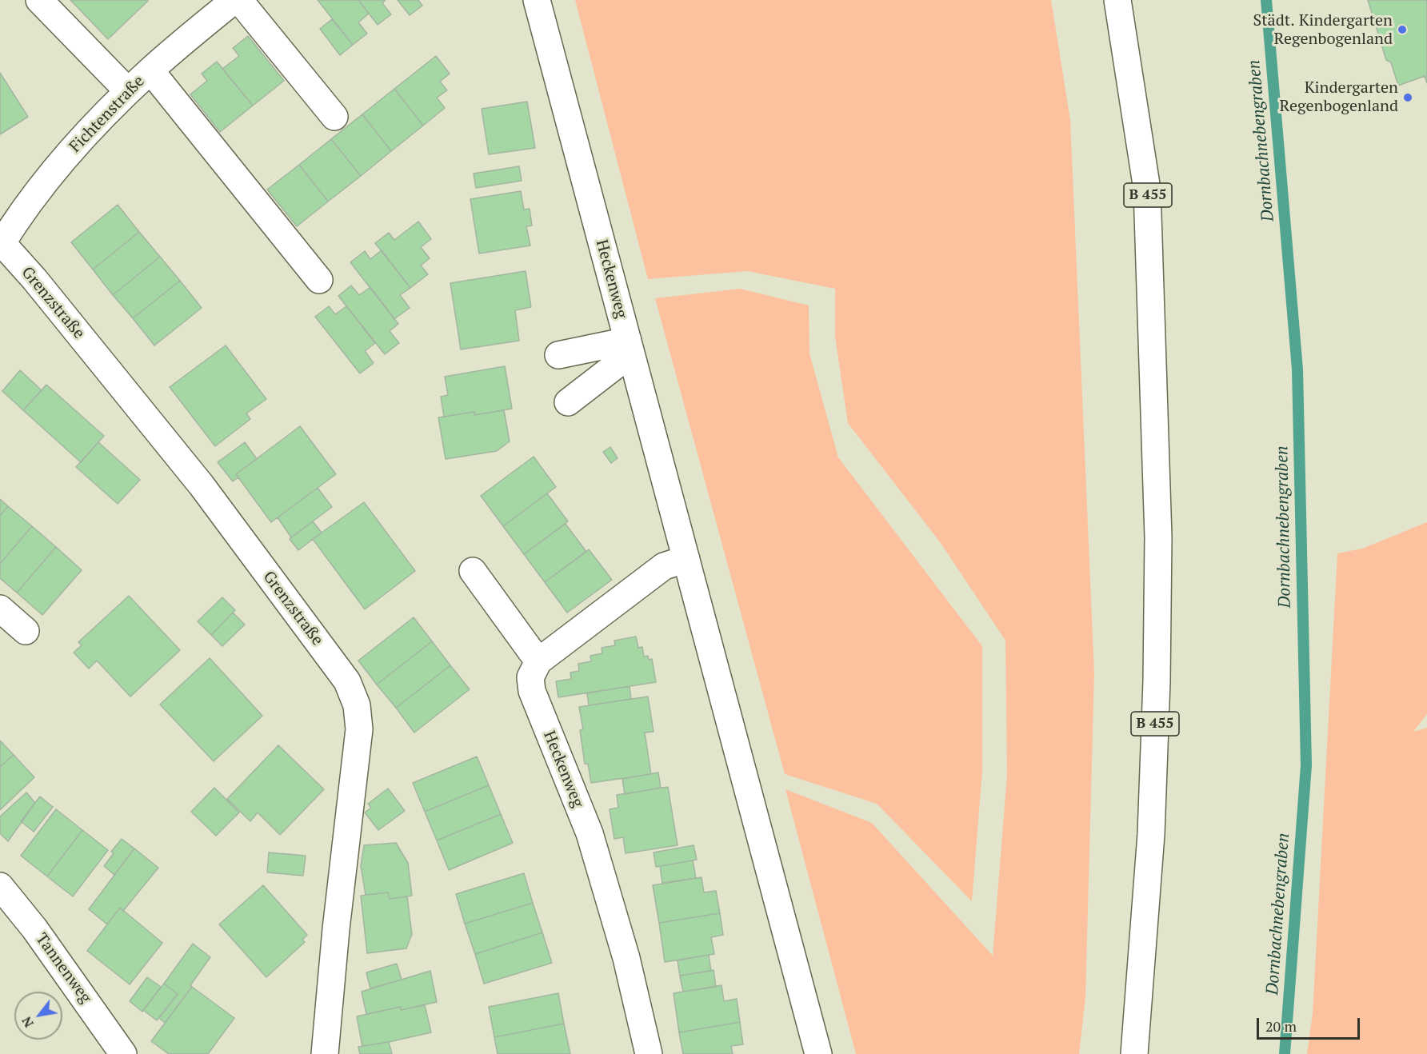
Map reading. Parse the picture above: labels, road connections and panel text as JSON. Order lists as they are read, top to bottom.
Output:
{
  "streets": {
    "main road": [
      "Fichtenstraße",
      "B 455",
      "Heckenweg",
      "Grenzstraße",
      "Tannenweg"
    ]
  },
  "crossings": [
    ["Fichtenstraße", "Grenzstraße"]
  ],
  "water": ["Dornbachnebengraben"],
  "places": ["Städt. Kindergarten Regenbogenland", "Kindergarten Regenbogenland"],
  "scale_bar": "20 m",
  "north": "bottom left"
}
